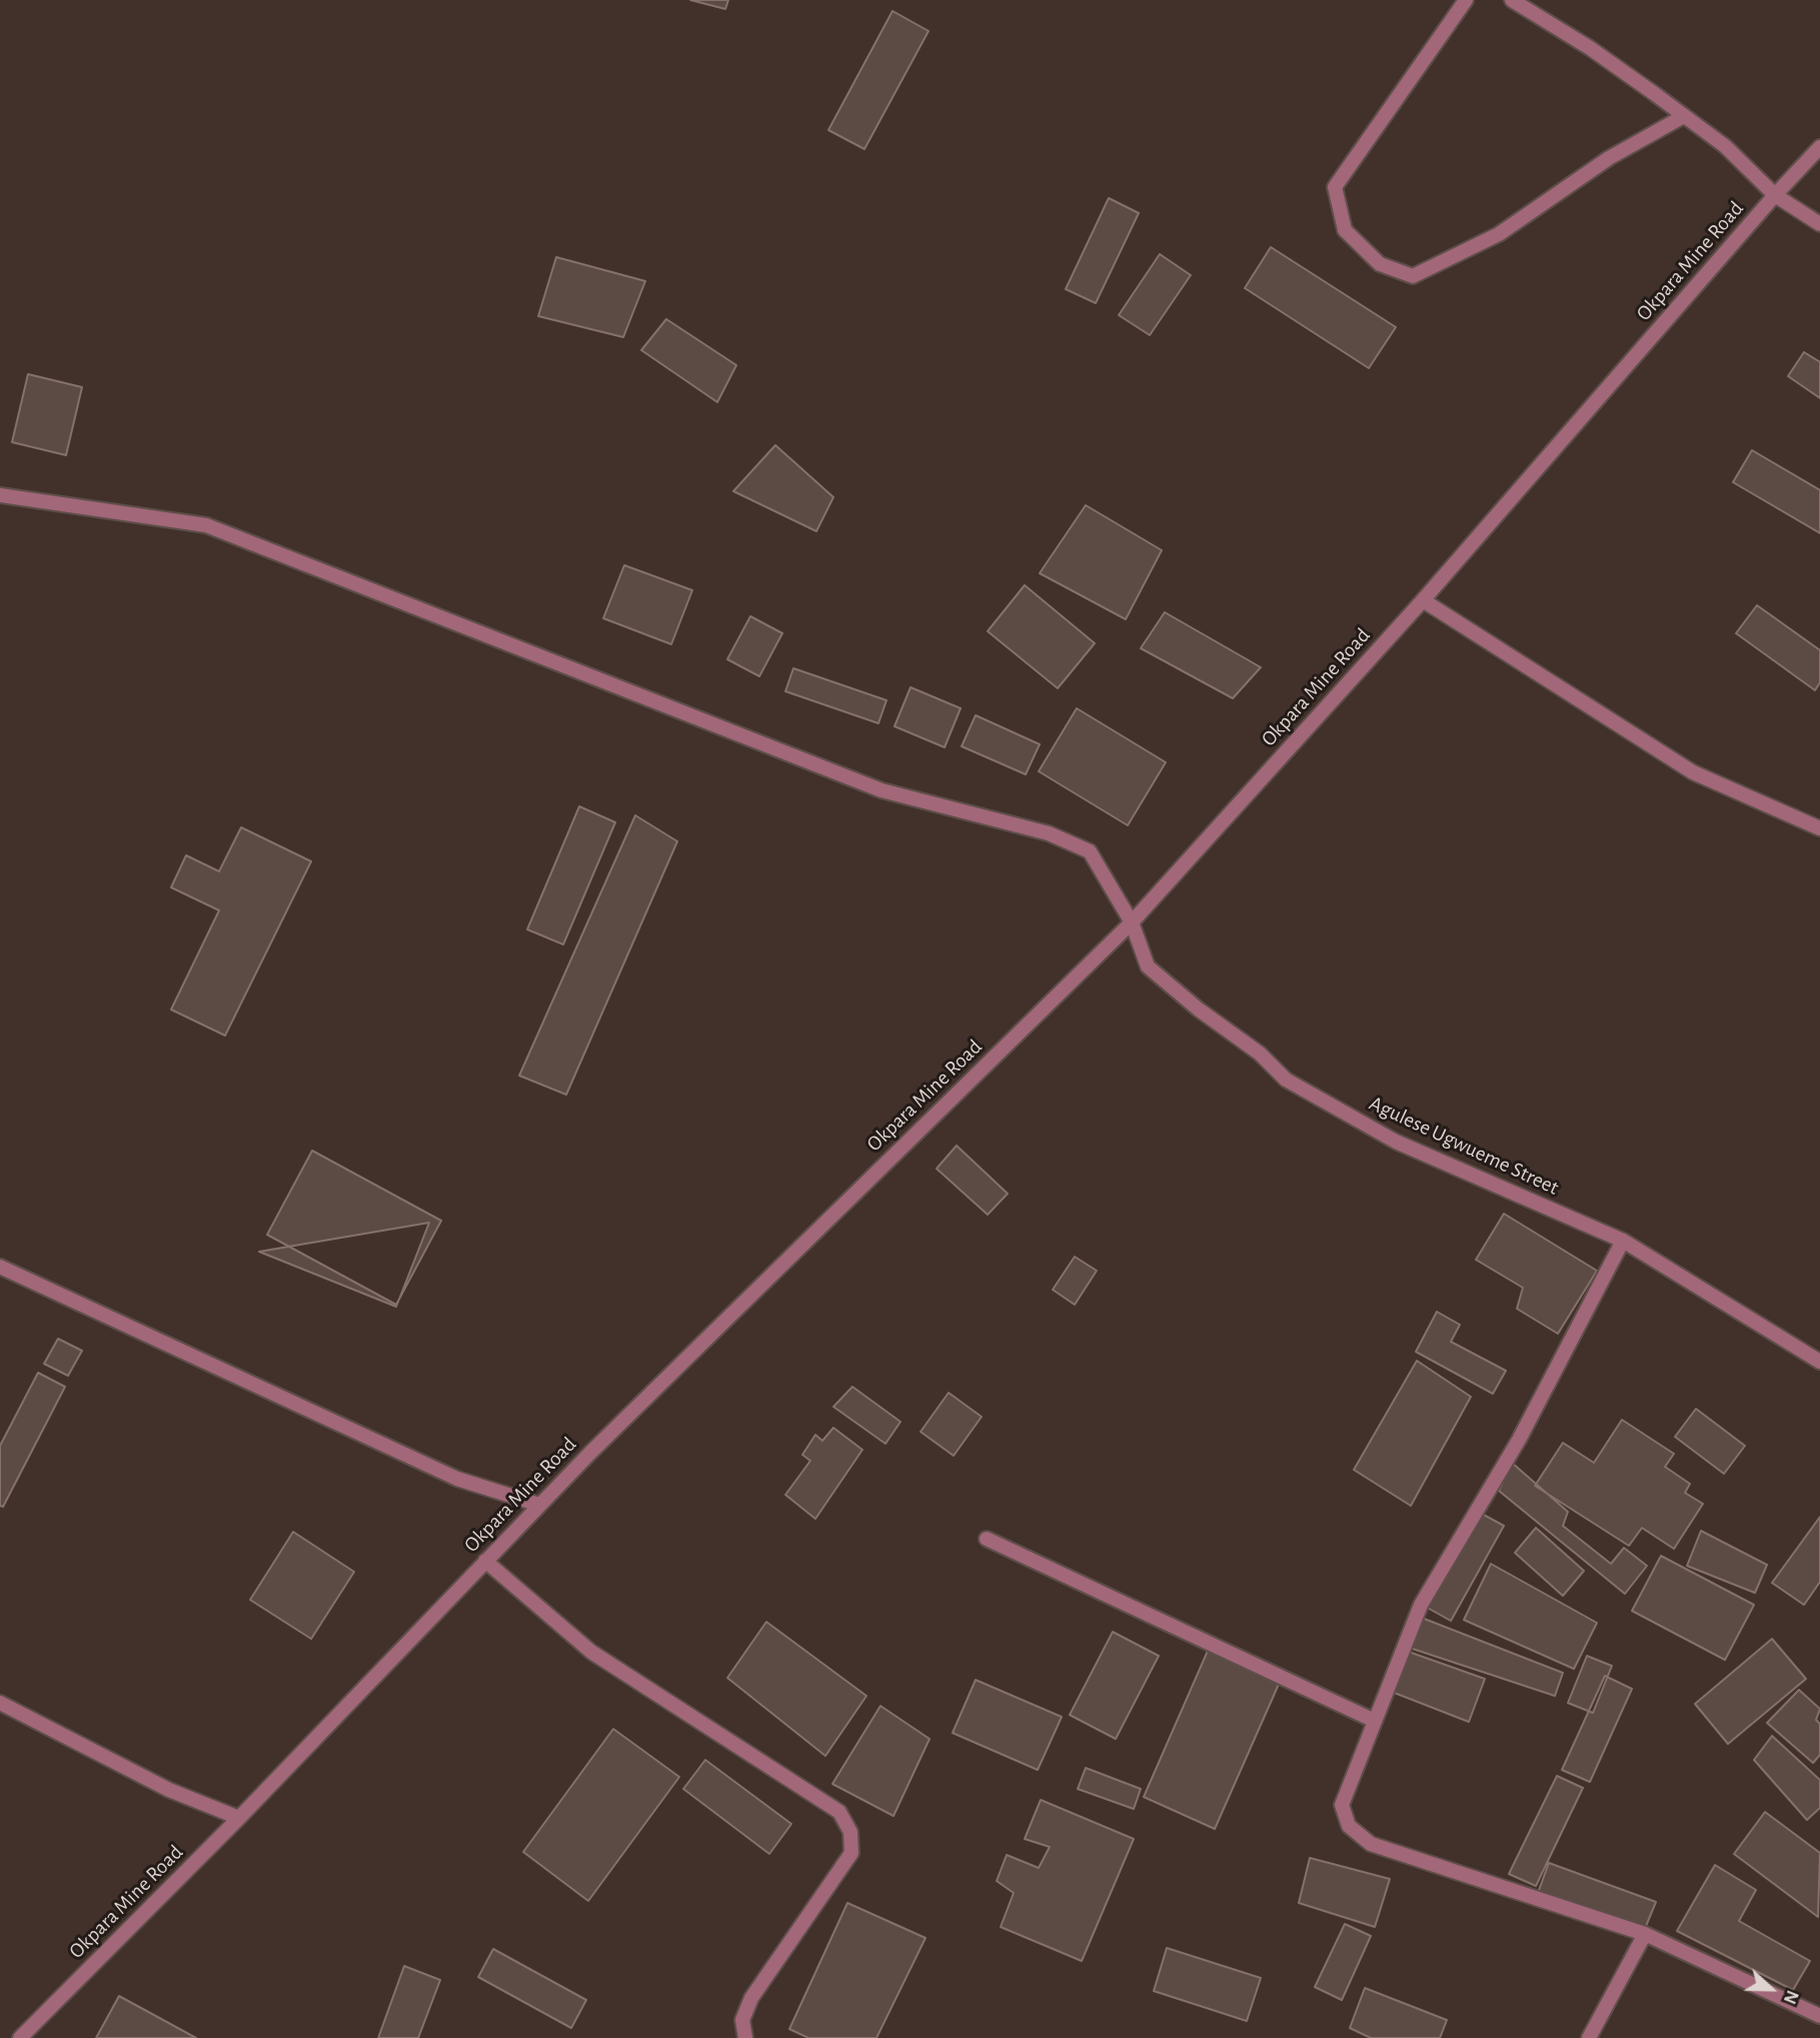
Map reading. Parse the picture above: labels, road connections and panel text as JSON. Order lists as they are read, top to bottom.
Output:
{
  "streets": {
    "street": ["Okpara Mine Road", "Agulese Ugwueme Street"]
  },
  "crossings": [
    ["Okpara Mine Road", "Agulese Ugwueme Street"]
  ],
  "north": "right"
}
